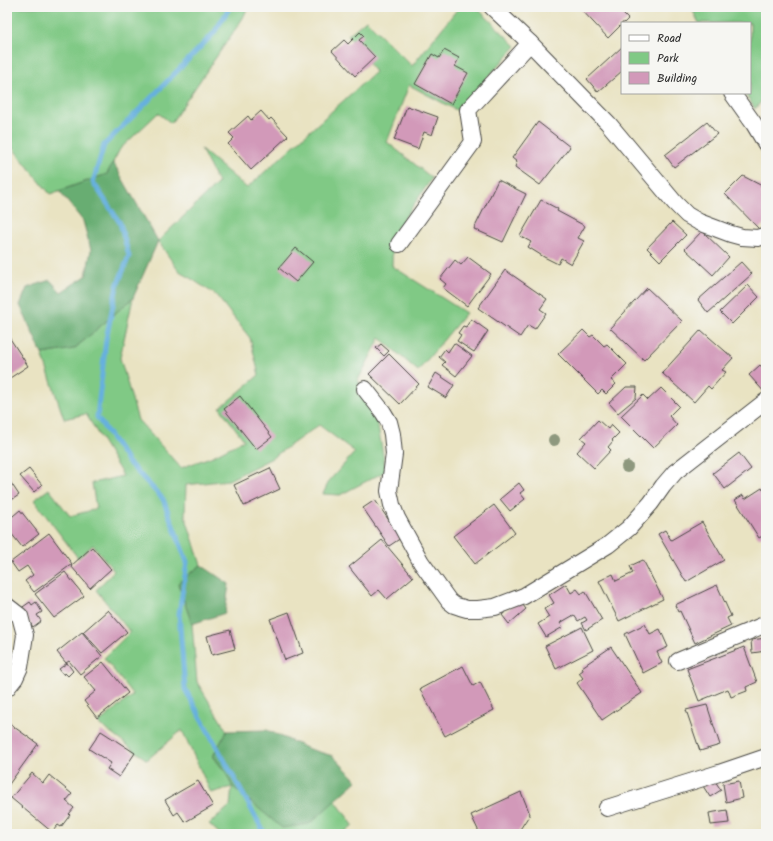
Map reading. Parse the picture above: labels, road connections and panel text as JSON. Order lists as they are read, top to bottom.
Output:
{
  "legend": ["Road", "Park", "Building"]
}
